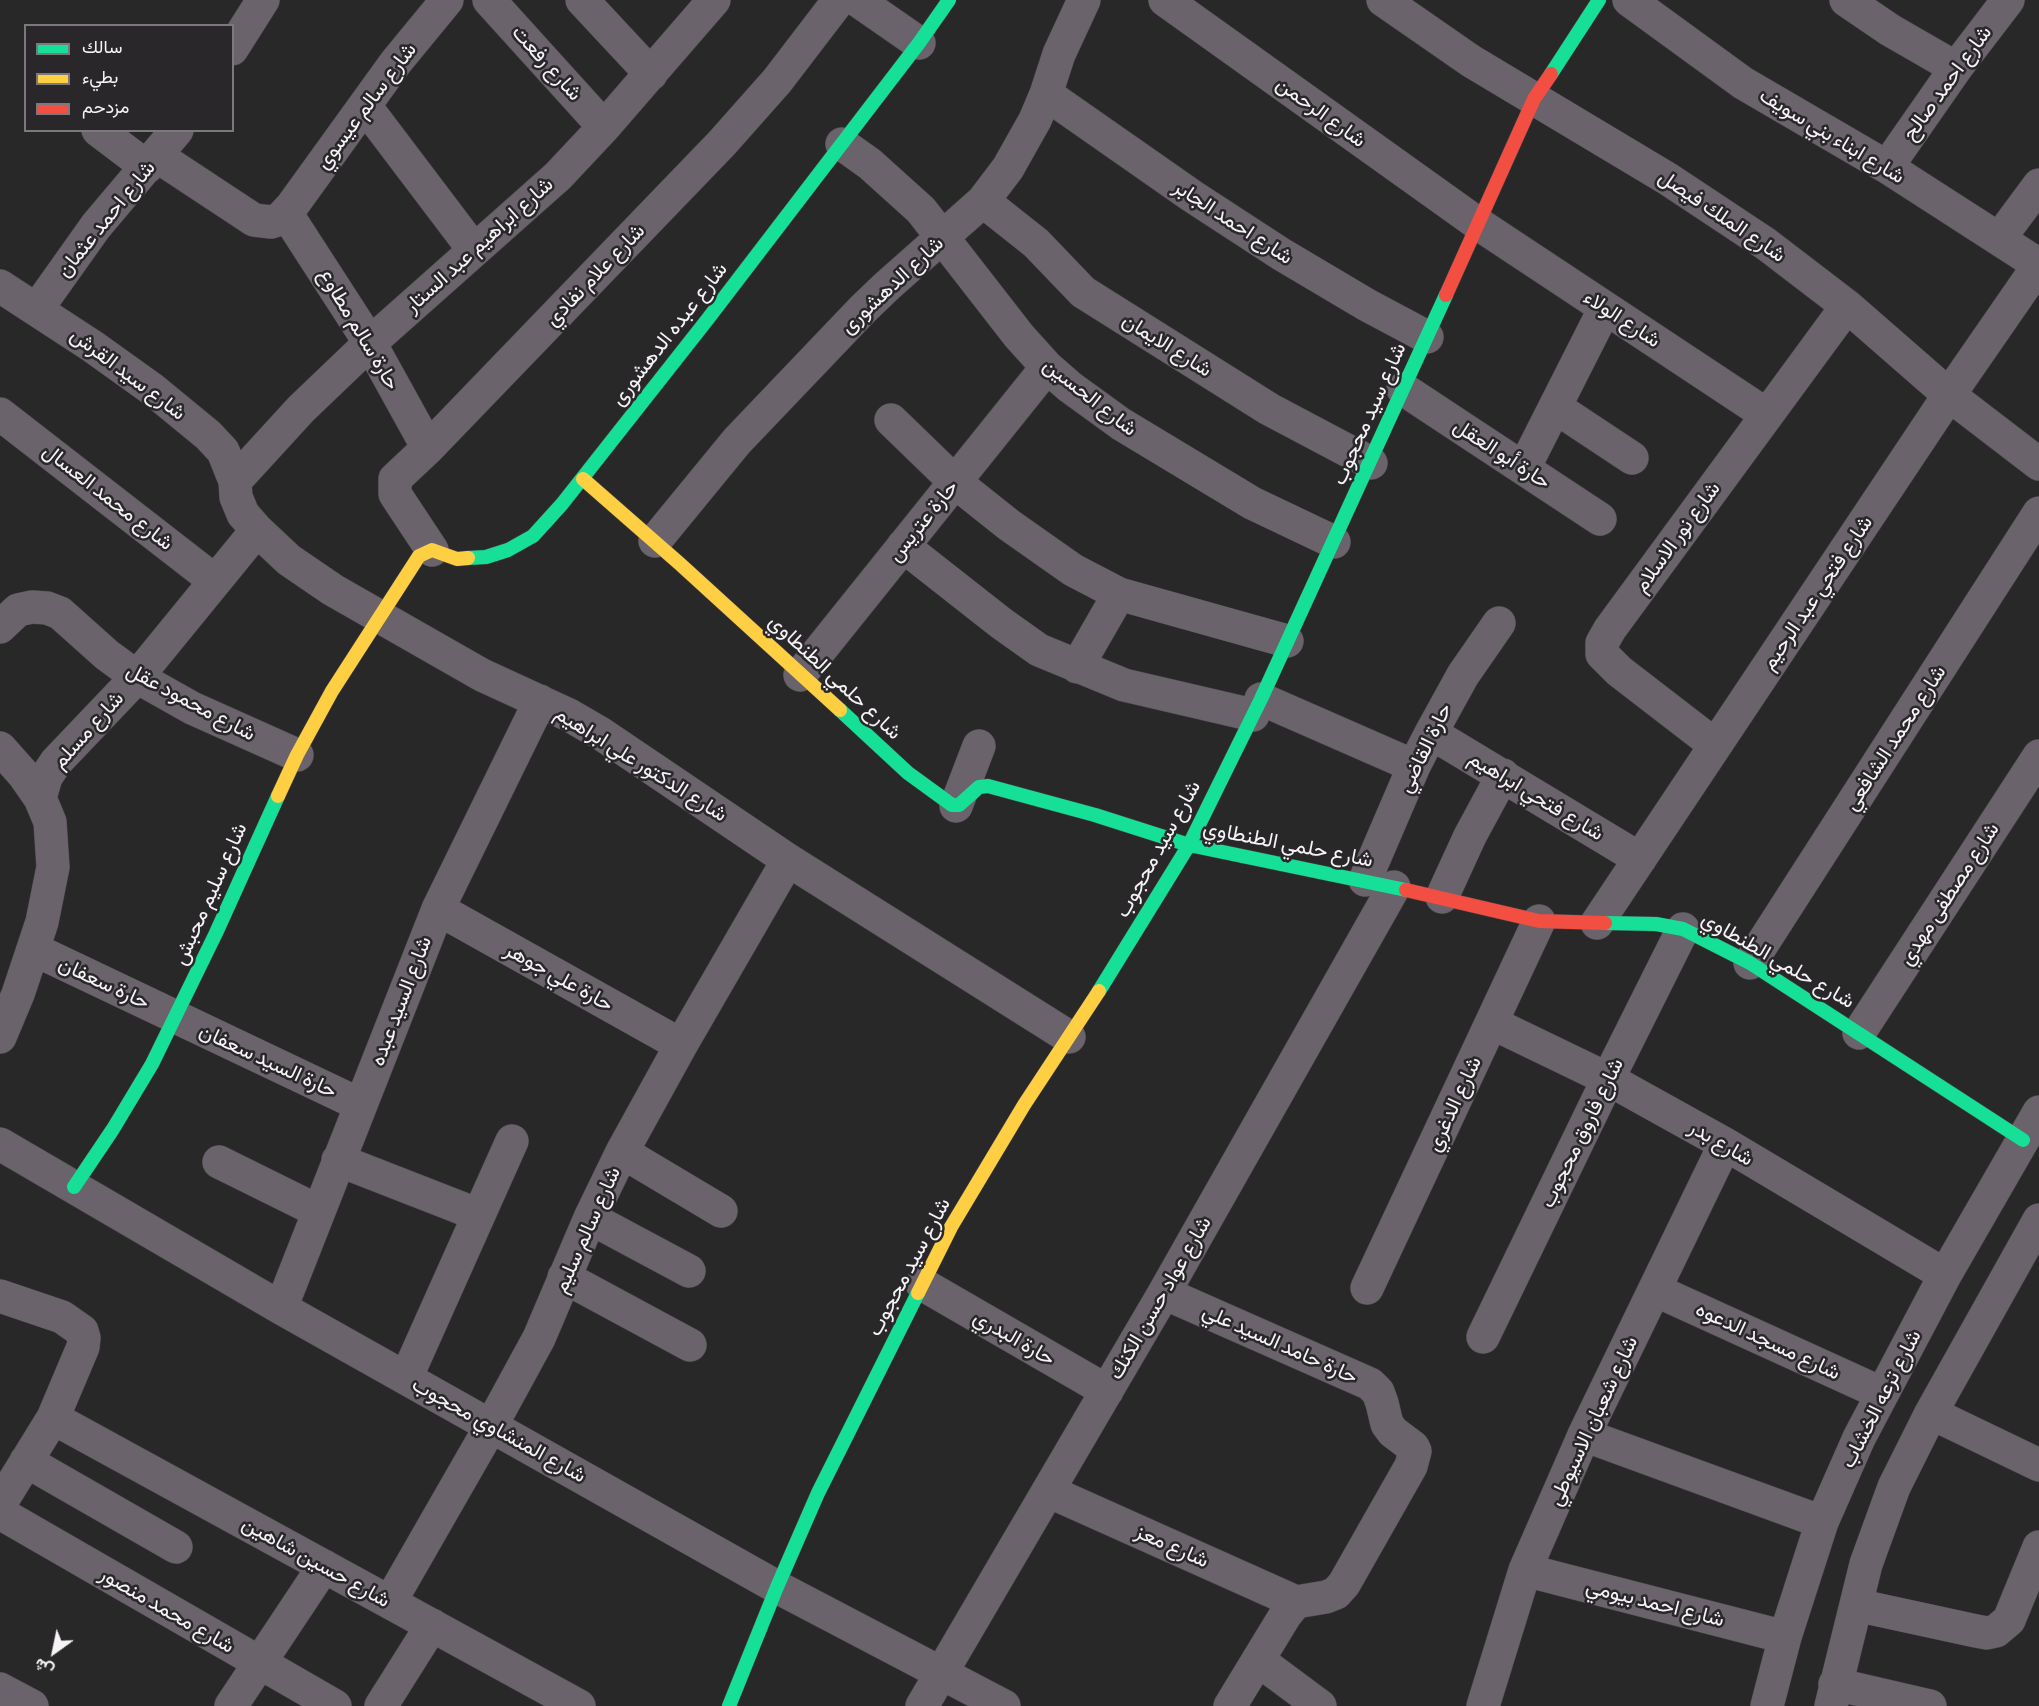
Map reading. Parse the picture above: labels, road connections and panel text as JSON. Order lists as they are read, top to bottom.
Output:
{
  "streets": {
    "street": [
      "شارع رفعت",
      "شارع احمد صالح",
      "شارع سالم عيسوي",
      "شارع الرحمن",
      "شارع ابناء بني سويف",
      "شارع الملك فيصل",
      "شارع احمد عثمان",
      "شارع احمد الجابر",
      "شارع ابراهيم عبد الستار",
      "شارع علام نفادي",
      "شارع الدهشورى",
      "شارع الولاء",
      "حارة سالم مطاوع",
      "شارع عبده الدهشورى",
      "شارع الايمان",
      "شارع سيد القرش",
      "شارع الحسين",
      "شارع سيد محجوب",
      "حارة أبو العقل",
      "شارع محمد العسال",
      "حارة عتريس",
      "شارع نور الاسلام",
      "شارع فتحي عبد الرحيم",
      "شارع حلمي الطنطاوي",
      "شارع محمود عقل",
      "شارع مسلم",
      "شارع محمد الشافعي",
      "حارة القاضي",
      "شارع الدكتور علي ابراهيم",
      "شارع فتحي ابراهيم",
      "شارع سليم محبش",
      "شارع مصطفى مهدي",
      "حارة علي جوهر",
      "حارة سعفان",
      "شارع السيد عبده",
      "حارة السيد سعفان",
      "شارع الدغري",
      "شارع فاروق محجوب",
      "شارع بدر",
      "شارع سالم سليم",
      "شارع عواد حسن الكنك",
      "حارة البدري",
      "شارع مسجد الدعوه",
      "حارة حامد السيد علي",
      "شارع ترعه الخشاب",
      "شارع شعبان الاسيوطي",
      "شارع المنشاوي محجوب",
      "شارع معز",
      "شارع حسين شاهين",
      "شارع احمد بيومي",
      "شارع محمد منصور"
    ]
  },
  "crossings": [
    ["شارع رفعت", "شارع ابراهيم عبد الستار"],
    ["شارع احمد صالح", "شارع ابناء بني سويف"],
    ["شارع سالم عيسوي", "حارة سالم مطاوع"],
    ["شارع الرحمن", "شارع الولاء"],
    ["شارع الرحمن", "شارع سيد محجوب"],
    ["شارع ابناء بني سويف", "شارع فتحي عبد الرحيم"],
    ["شارع الملك فيصل", "شارع سيد محجوب"],
    ["شارع الملك فيصل", "شارع نور الاسلام"],
    ["شارع الملك فيصل", "شارع فتحي عبد الرحيم"],
    ["شارع احمد عثمان", "شارع سيد القرش"],
    ["شارع احمد الجابر", "شارع الدهشورى"],
    ["شارع احمد الجابر", "شارع سيد محجوب"],
    ["شارع ابراهيم عبد الستار", "حارة سالم مطاوع"],
    ["شارع ابراهيم عبد الستار", "شارع سيد القرش"],
    ["شارع ابراهيم عبد الستار", "شارع الدكتور علي ابراهيم"],
    ["شارع علام نفادي", "حارة سالم مطاوع"],
    ["شارع علام نفادي", "شارع عبده الدهشورى"],
    ["شارع الدهشورى", "شارع الايمان"],
    ["شارع الدهشورى", "شارع الحسين"],
    ["شارع الدهشورى", "شارع حلمي الطنطاوي"],
    ["شارع الولاء", "شارع سيد محجوب"],
    ["شارع الولاء", "شارع نور الاسلام"],
    ["شارع عبده الدهشورى", "شارع الحسين"],
    ["شارع عبده الدهشورى", "شارع حلمي الطنطاوي"],
    ["شارع الايمان", "شارع سيد محجوب"],
    ["شارع سيد القرش", "شارع الدكتور علي ابراهيم"],
    ["شارع الحسين", "شارع سيد محجوب"],
    ["شارع الحسين", "حارة عتريس"],
    ["شارع سيد محجوب", "حارة أبو العقل"],
    ["شارع سيد محجوب", "شارع حلمي الطنطاوي"],
    ["شارع سيد محجوب", "شارع الدكتور علي ابراهيم"],
    ["شارع سيد محجوب", "حارة البدري"],
    ["شارع سيد محجوب", "شارع المنشاوي محجوب"],
    ["شارع محمد العسال", "شارع مسلم"],
    ["حارة عتريس", "شارع حلمي الطنطاوي"],
    ["شارع نور الاسلام", "شارع فتحي عبد الرحيم"],
    ["شارع فتحي عبد الرحيم", "شارع حلمي الطنطاوي"],
    ["شارع فتحي عبد الرحيم", "شارع فتحي ابراهيم"],
    ["شارع حلمي الطنطاوي", "شارع محمد الشافعي"],
    ["شارع حلمي الطنطاوي", "حارة القاضي"],
    ["شارع حلمي الطنطاوي", "شارع مصطفى مهدي"],
    ["شارع حلمي الطنطاوي", "شارع الدغري"],
    ["شارع حلمي الطنطاوي", "شارع فاروق محجوب"],
    ["شارع حلمي الطنطاوي", "شارع عواد حسن الكنك"],
    ["شارع حلمي الطنطاوي", "شارع ترعه الخشاب"],
    ["شارع محمود عقل", "شارع مسلم"],
    ["شارع محمود عقل", "شارع سليم محبش"],
    ["شارع مسلم", "شارع الدكتور علي ابراهيم"],
    ["حارة القاضي", "شارع فتحي ابراهيم"],
    ["حارة القاضي", "شارع عواد حسن الكنك"],
    ["شارع الدكتور علي ابراهيم", "شارع سليم محبش"],
    ["شارع الدكتور علي ابراهيم", "شارع السيد عبده"],
    ["شارع الدكتور علي ابراهيم", "شارع سالم سليم"],
    ["شارع سليم محبش", "حارة سعفان"],
    ["شارع سليم محبش", "حارة السيد سعفان"],
    ["شارع سليم محبش", "شارع المنشاوي محجوب"],
    ["حارة علي جوهر", "شارع السيد عبده"],
    ["حارة علي جوهر", "شارع سالم سليم"],
    ["حارة سعفان", "حارة السيد سعفان"],
    ["شارع السيد عبده", "حارة السيد سعفان"],
    ["شارع السيد عبده", "شارع المنشاوي محجوب"],
    ["شارع الدغري", "شارع بدر"],
    ["شارع فاروق محجوب", "شارع بدر"],
    ["شارع بدر", "شارع ترعه الخشاب"],
    ["شارع بدر", "شارع شعبان الاسيوطي"],
    ["شارع سالم سليم", "شارع المنشاوي محجوب"],
    ["شارع سالم سليم", "شارع حسين شاهين"],
    ["شارع عواد حسن الكنك", "حارة البدري"],
    ["شارع عواد حسن الكنك", "حارة حامد السيد علي"],
    ["شارع عواد حسن الكنك", "شارع المنشاوي محجوب"],
    ["شارع عواد حسن الكنك", "شارع معز"],
    ["شارع مسجد الدعوه", "شارع ترعه الخشاب"],
    ["شارع مسجد الدعوه", "شارع شعبان الاسيوطي"],
    ["حارة حامد السيد علي", "شارع معز"],
    ["شارع ترعه الخشاب", "شارع احمد بيومي"],
    ["شارع شعبان الاسيوطي", "شارع احمد بيومي"]
  ],
  "legend": ["سالك", "بطيء", "مزدحم"],
  "north": "bottom left"
}
